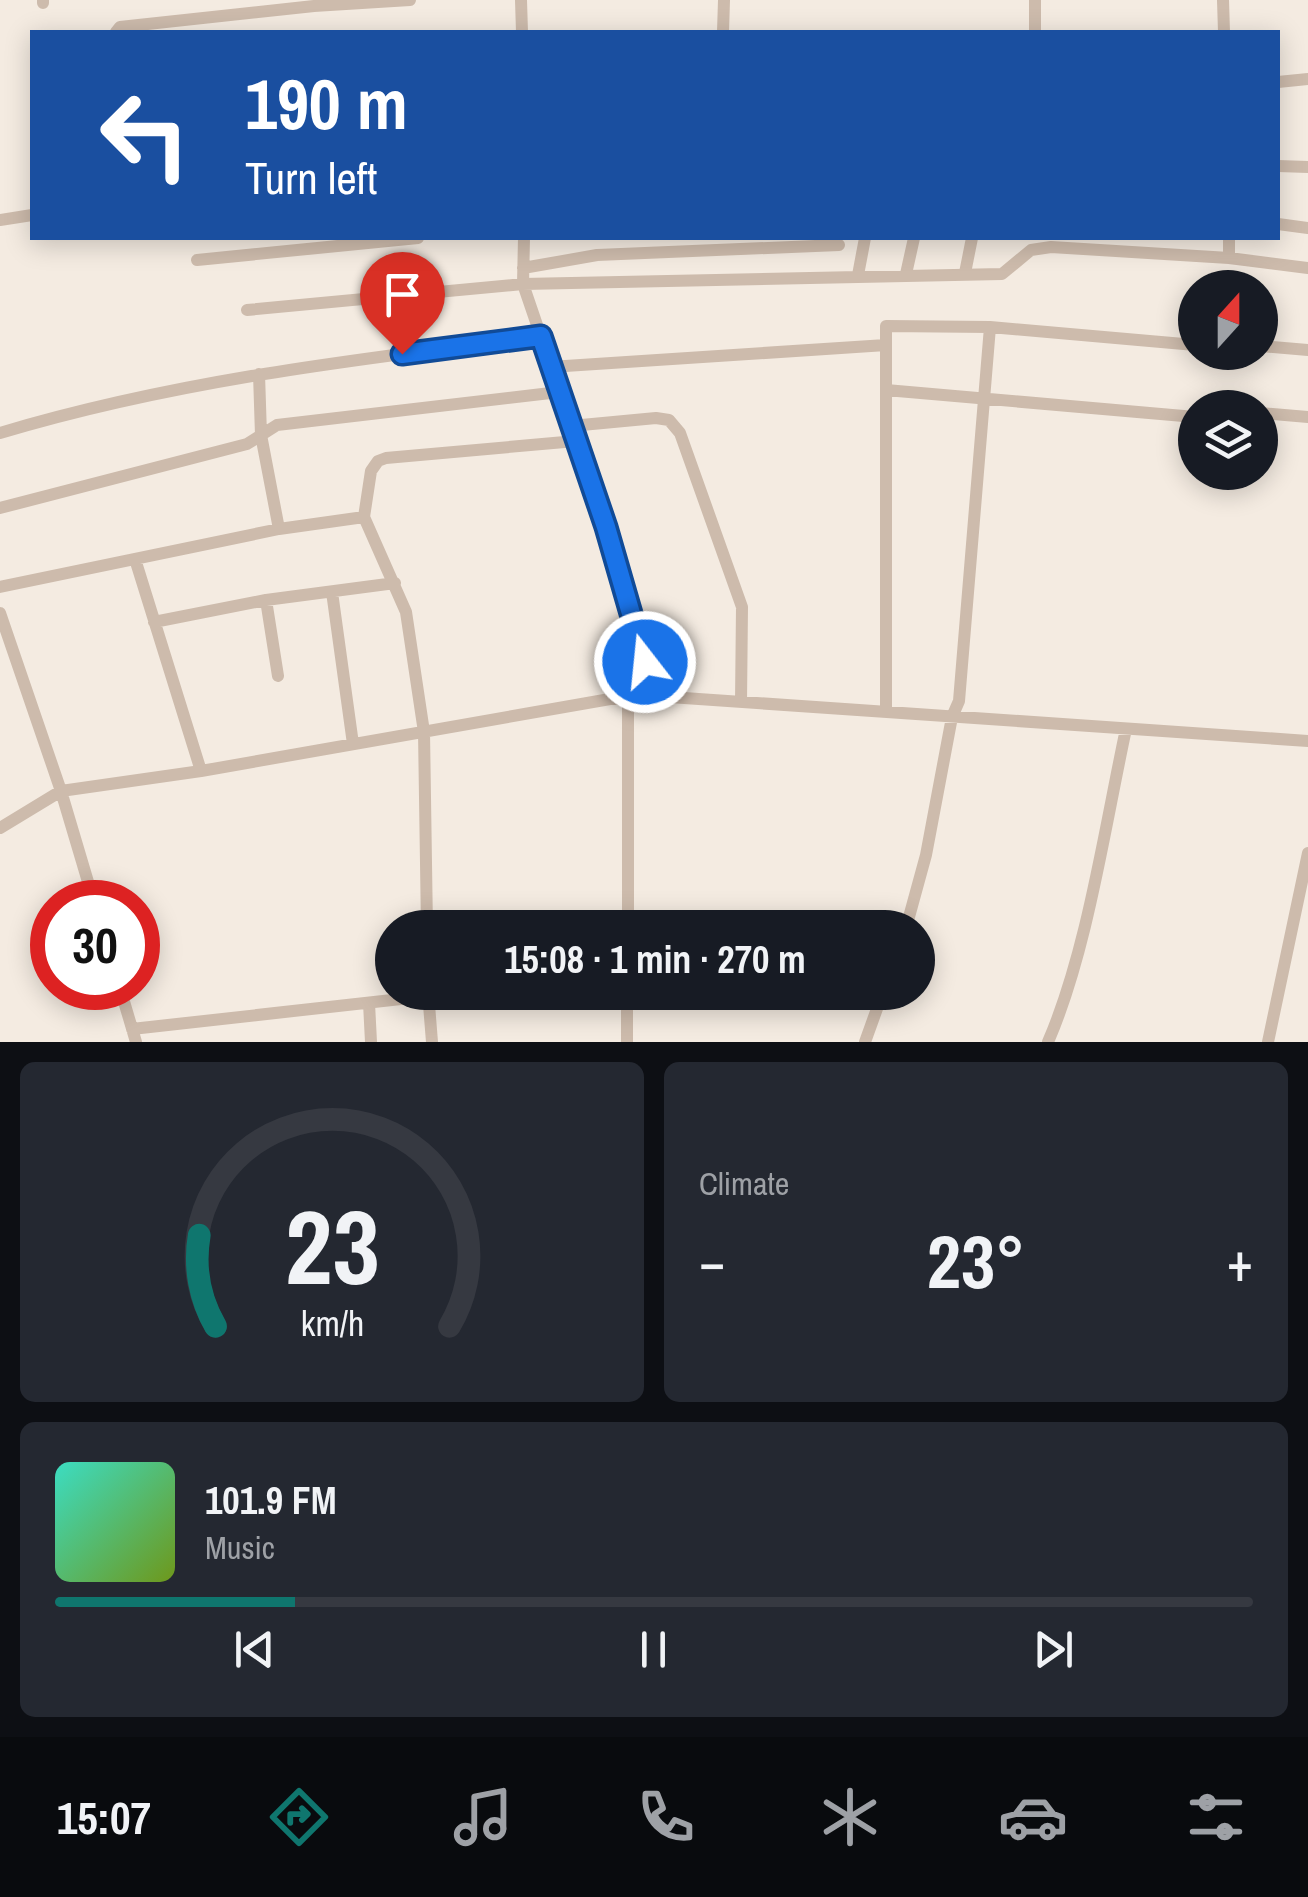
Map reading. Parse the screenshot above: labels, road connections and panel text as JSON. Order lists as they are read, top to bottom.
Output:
{
  "north": "top",
  "page": {
    "turn": ["190 m", "Turn left"],
    "limit": "30",
    "trip": "15:08 · 1 min · 270 m",
    "tile": "Climate",
    "heat": ["−", "23°", "+"],
    "song": ["101.9 FM", "Music"],
    "tabs": "15:07",
    "gauge": ["23", "km/h"]
  }
}
